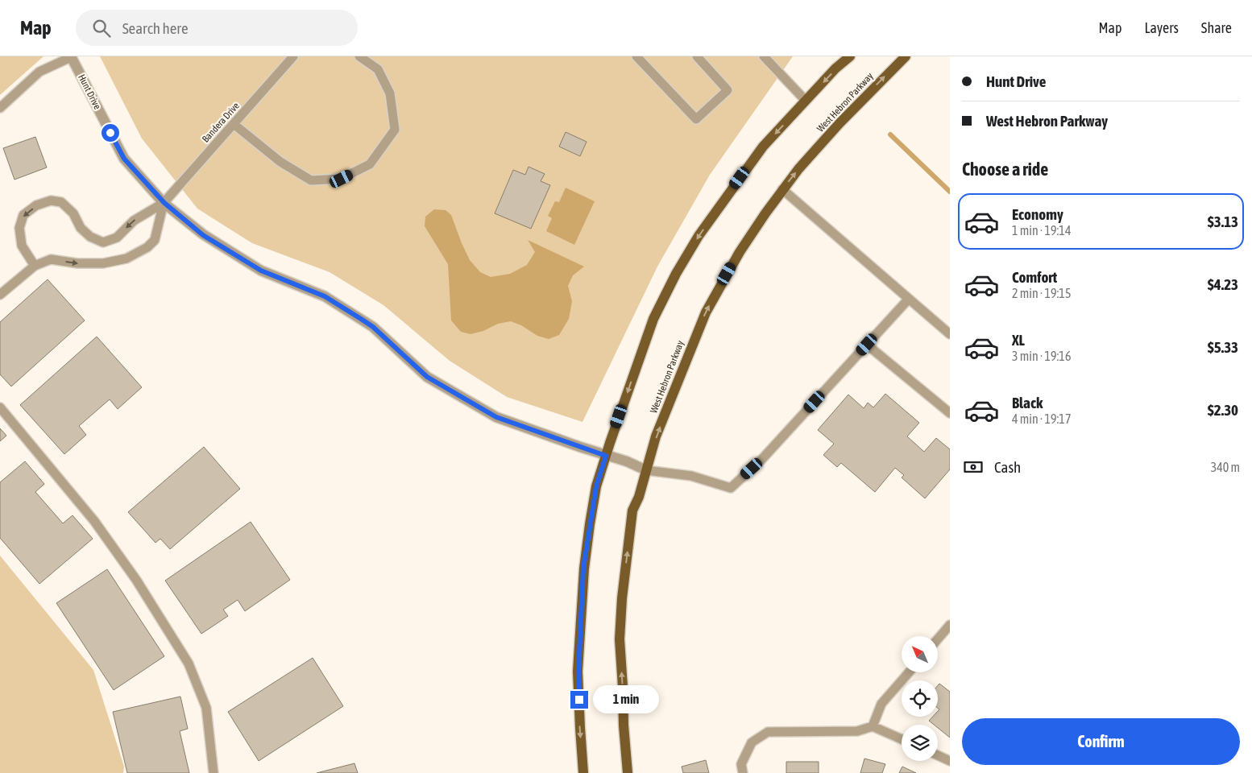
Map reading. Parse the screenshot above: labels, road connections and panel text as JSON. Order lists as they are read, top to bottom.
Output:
{
  "streets": {
    "main road": ["West Hebron Parkway"],
    "street": ["Hunt Drive"],
    "lane": ["Bandera Drive"]
  },
  "crossings": [
    ["Hunt Drive", "West Hebron Parkway"],
    ["Hunt Drive", "Bandera Drive"]
  ],
  "north": "top left",
  "page": {
    "header": "Map",
    "search": "Search here",
    "nav": ["Map", "Layers", "Share"],
    "banner": ["Hunt Drive", "West Hebron Parkway"],
    "heading": "Choose a ride",
    "list": [
      {
        "name": "Economy",
        "note": "1 min · 19:14",
        "value": "$3.13"
      },
      {
        "name": "Comfort",
        "note": "2 min · 19:15",
        "value": "$4.23"
      },
      {
        "name": "XL",
        "note": "3 min · 19:16",
        "value": "$5.33"
      },
      {
        "name": "Black",
        "note": "4 min · 19:17",
        "value": "$2.30"
      }
    ],
    "pay": ["Cash", "340 m"],
    "bubble": "1 min",
    "buttons": "Confirm"
  }
}
